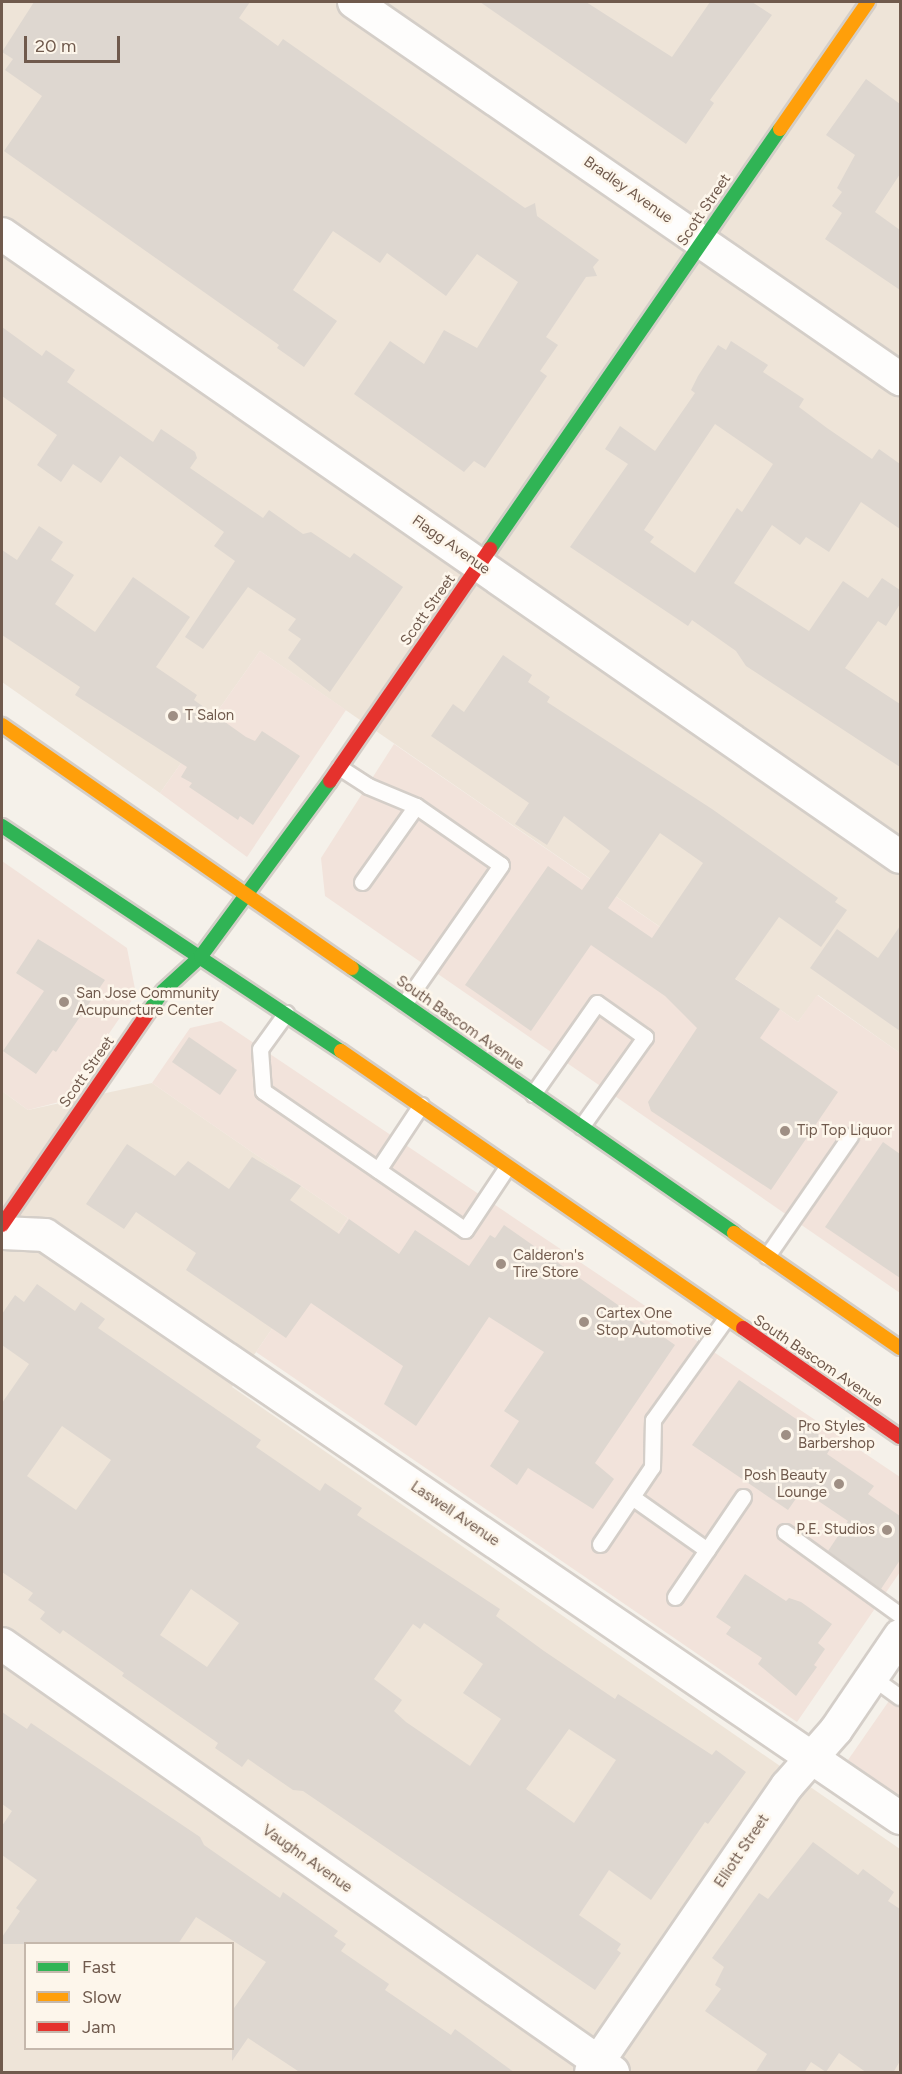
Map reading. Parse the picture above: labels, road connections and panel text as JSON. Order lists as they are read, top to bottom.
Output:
{
  "streets": {
    "main road": ["Scott Street", "South Bascom Avenue"],
    "street": [
      "Bradley Avenue",
      "Flagg Avenue",
      "Laswell Avenue",
      "Elliott Street",
      "Vaughn Avenue"
    ]
  },
  "crossings": [
    ["Bradley Avenue", "Scott Street"],
    ["Scott Street", "Flagg Avenue"],
    ["Scott Street", "South Bascom Avenue"],
    ["Laswell Avenue", "Elliott Street"],
    ["Elliott Street", "Vaughn Avenue"]
  ],
  "places": [
    "T Salon",
    "San Jose Community Acupuncture Center",
    "Tip Top Liquor",
    "Calderon's Tire Store",
    "Cartex One Stop Automotive",
    "Pro Styles Barbershop",
    "Posh Beauty Lounge",
    "P.E. Studios"
  ],
  "legend": ["Fast", "Slow", "Jam"],
  "scale_bar": "20 m"
}
